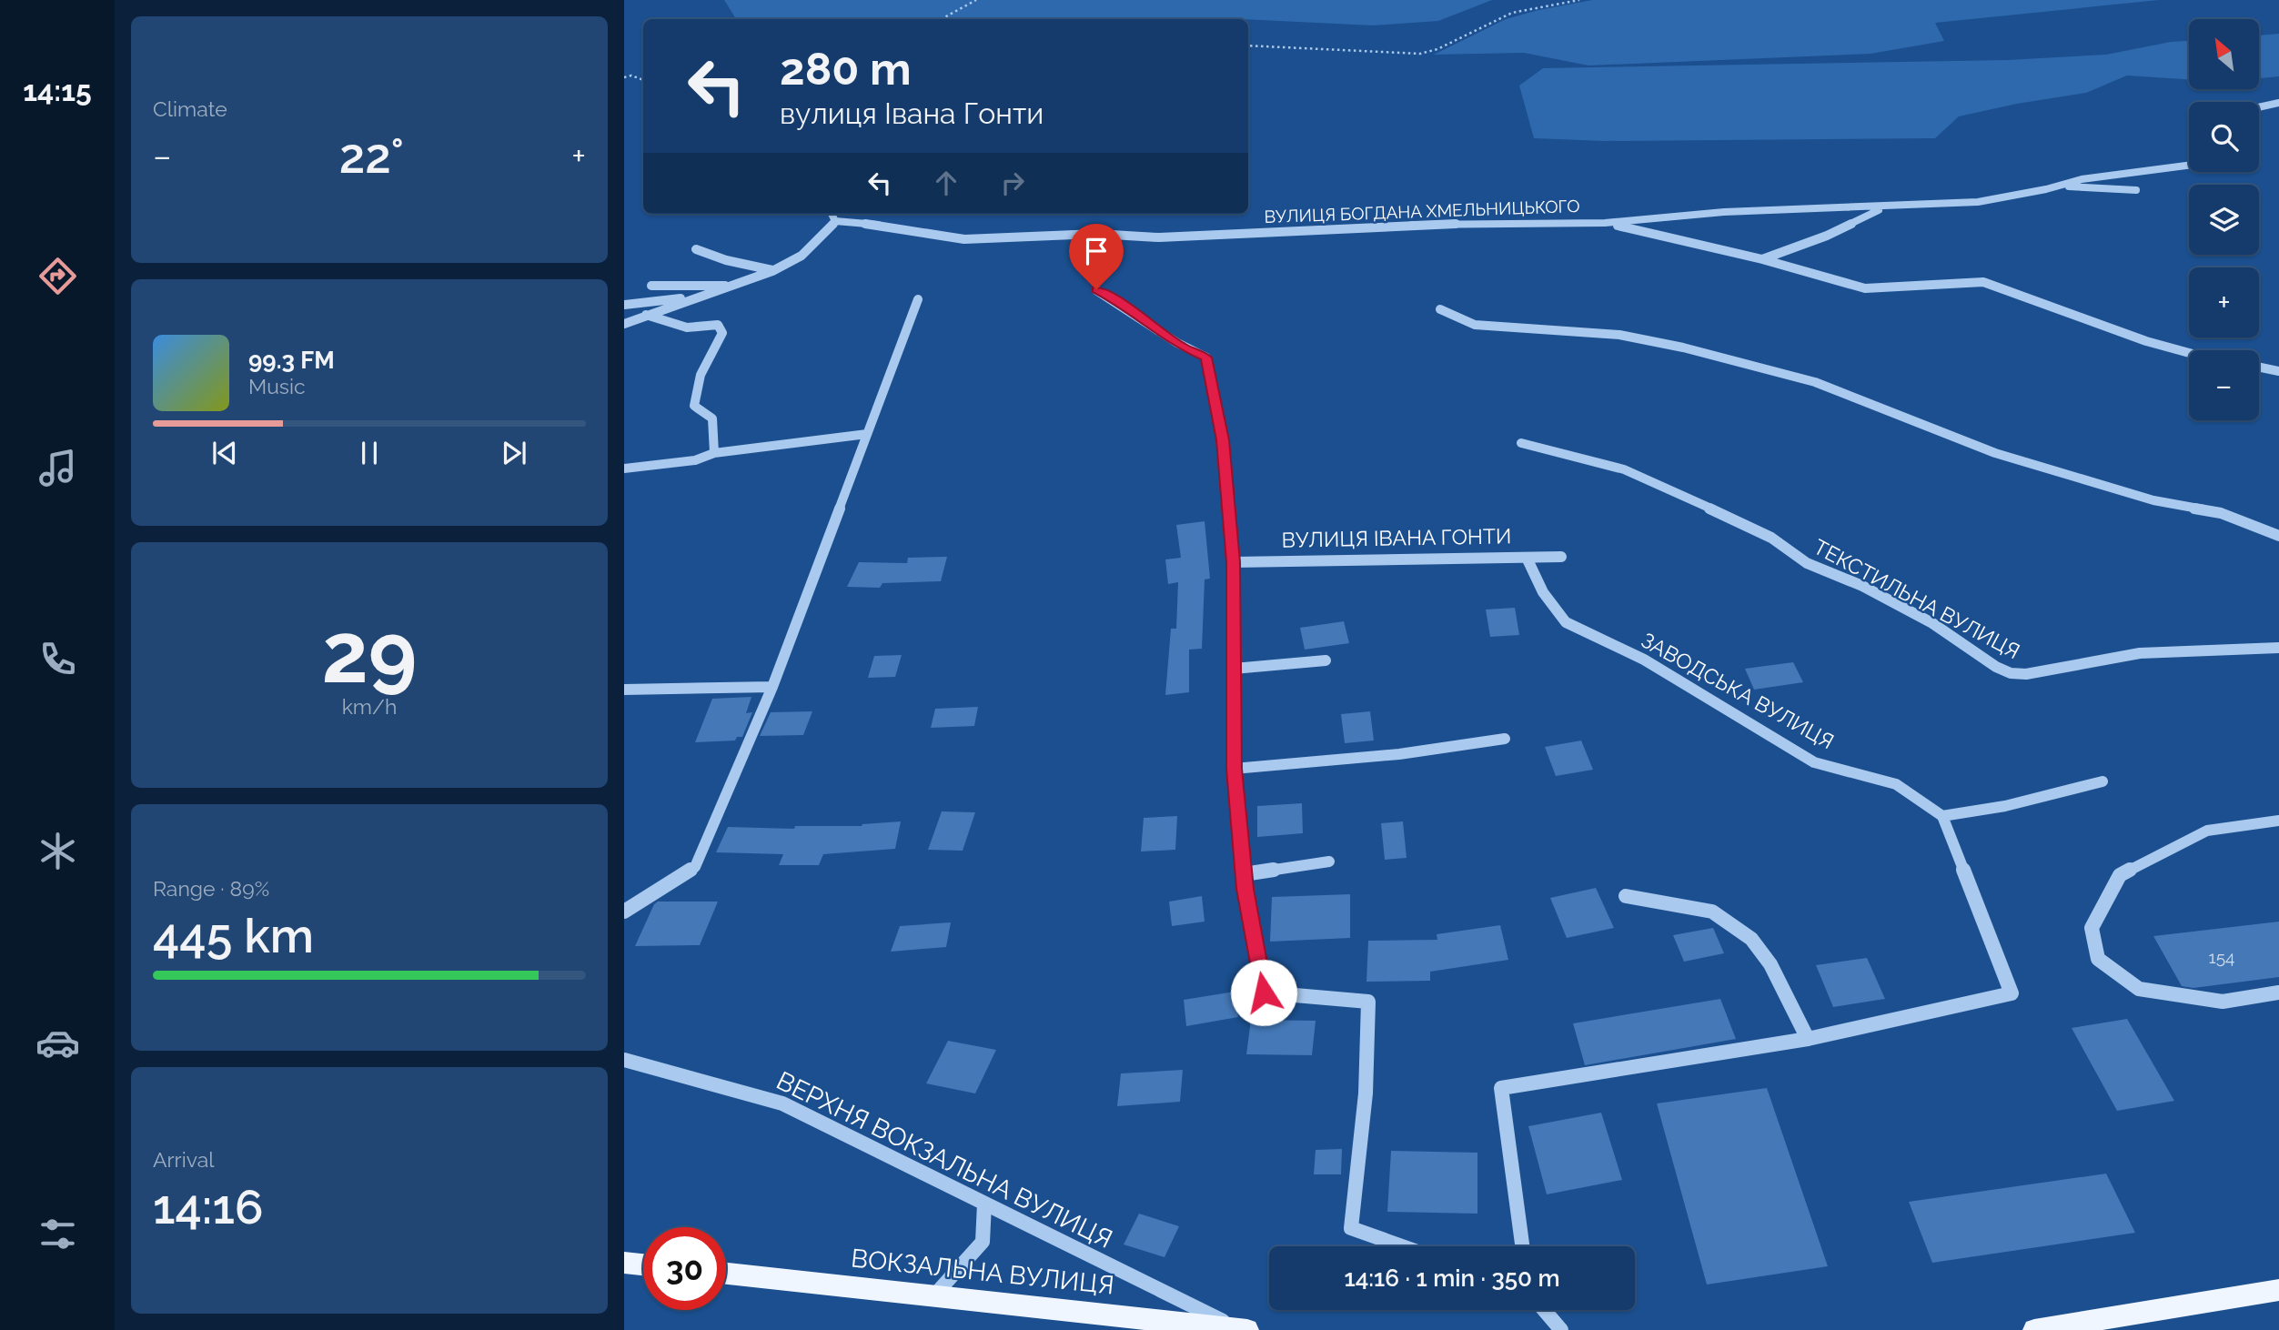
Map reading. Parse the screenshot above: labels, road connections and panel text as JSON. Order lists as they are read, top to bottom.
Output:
{
  "streets": {
    "main road": ["ВОКЗАЛЬНА ВУЛИЦЯ"],
    "street": [
      "ВУЛИЦЯ БОГДАНА ХМЕЛЬНИЦЬКОГО",
      "ВУЛИЦЯ ІВАНА ГОНТИ",
      "ТЕКСТИЛЬНА ВУЛИЦЯ",
      "ЗАВОДСЬКА ВУЛИЦЯ",
      "ВЕРХНЯ ВОКЗАЛЬНА ВУЛИЦЯ"
    ]
  },
  "crossings": [
    ["ВУЛИЦЯ ІВАНА ГОНТИ", "ЗАВОДСЬКА ВУЛИЦЯ"],
    ["ВЕРХНЯ ВОКЗАЛЬНА ВУЛИЦЯ", "ВОКЗАЛЬНА ВУЛИЦЯ"]
  ],
  "house_numbers": ["154"],
  "north": "top left",
  "page": {
    "tabs": "14:15",
    "tile": [
      "Climate",
      ["29", "km/h"],
      ["Range · 89%", "445 km"],
      ["Arrival", "14:16"]
    ],
    "map_buttons": ["+", "−"],
    "turn": ["280 m", "вулиця Івана Гонти"],
    "heat": ["−", "22°", "+"],
    "song": ["99.3 FM", "Music"],
    "limit": "30",
    "trip": "14:16 · 1 min · 350 m"
  }
}
